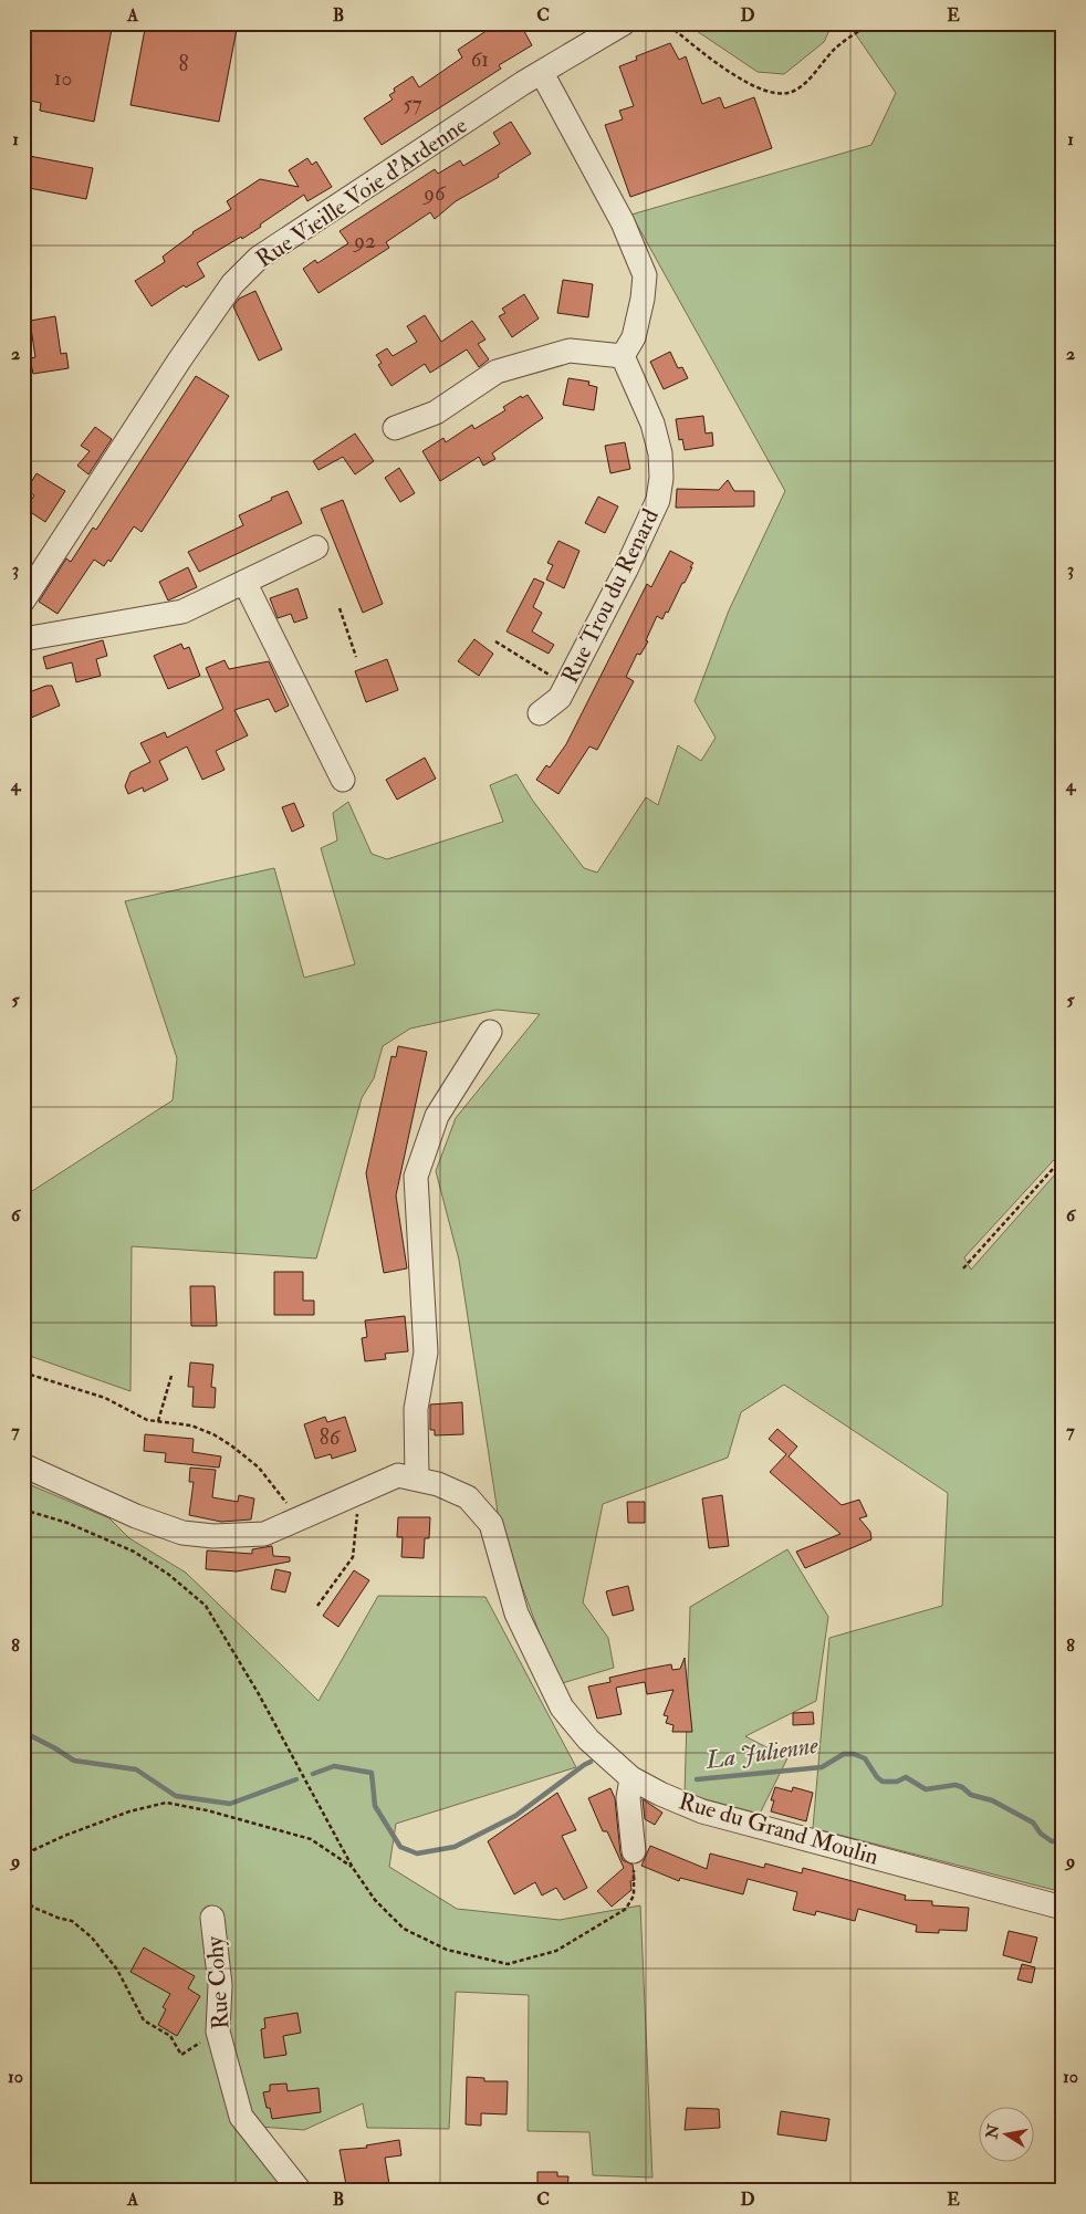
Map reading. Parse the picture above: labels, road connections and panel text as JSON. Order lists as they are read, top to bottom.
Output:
{
  "streets": {
    "street": [
      "Rue Vieille Voie d'Ardenne",
      "Rue Trou du Renard",
      "Rue du Grand Moulin",
      "Rue Cohy"
    ]
  },
  "water": ["La Julienne"],
  "house_numbers": [
    "61",
    "8",
    "10",
    "57",
    "96",
    "92",
    "86"
  ],
  "north": "left",
  "grid": {
    "columns": [
      "A",
      "B",
      "C",
      "D",
      "E"
    ],
    "rows": [
      "1",
      "2",
      "3",
      "4",
      "5",
      "6",
      "7",
      "8",
      "9",
      "10"
    ]
  }
}
